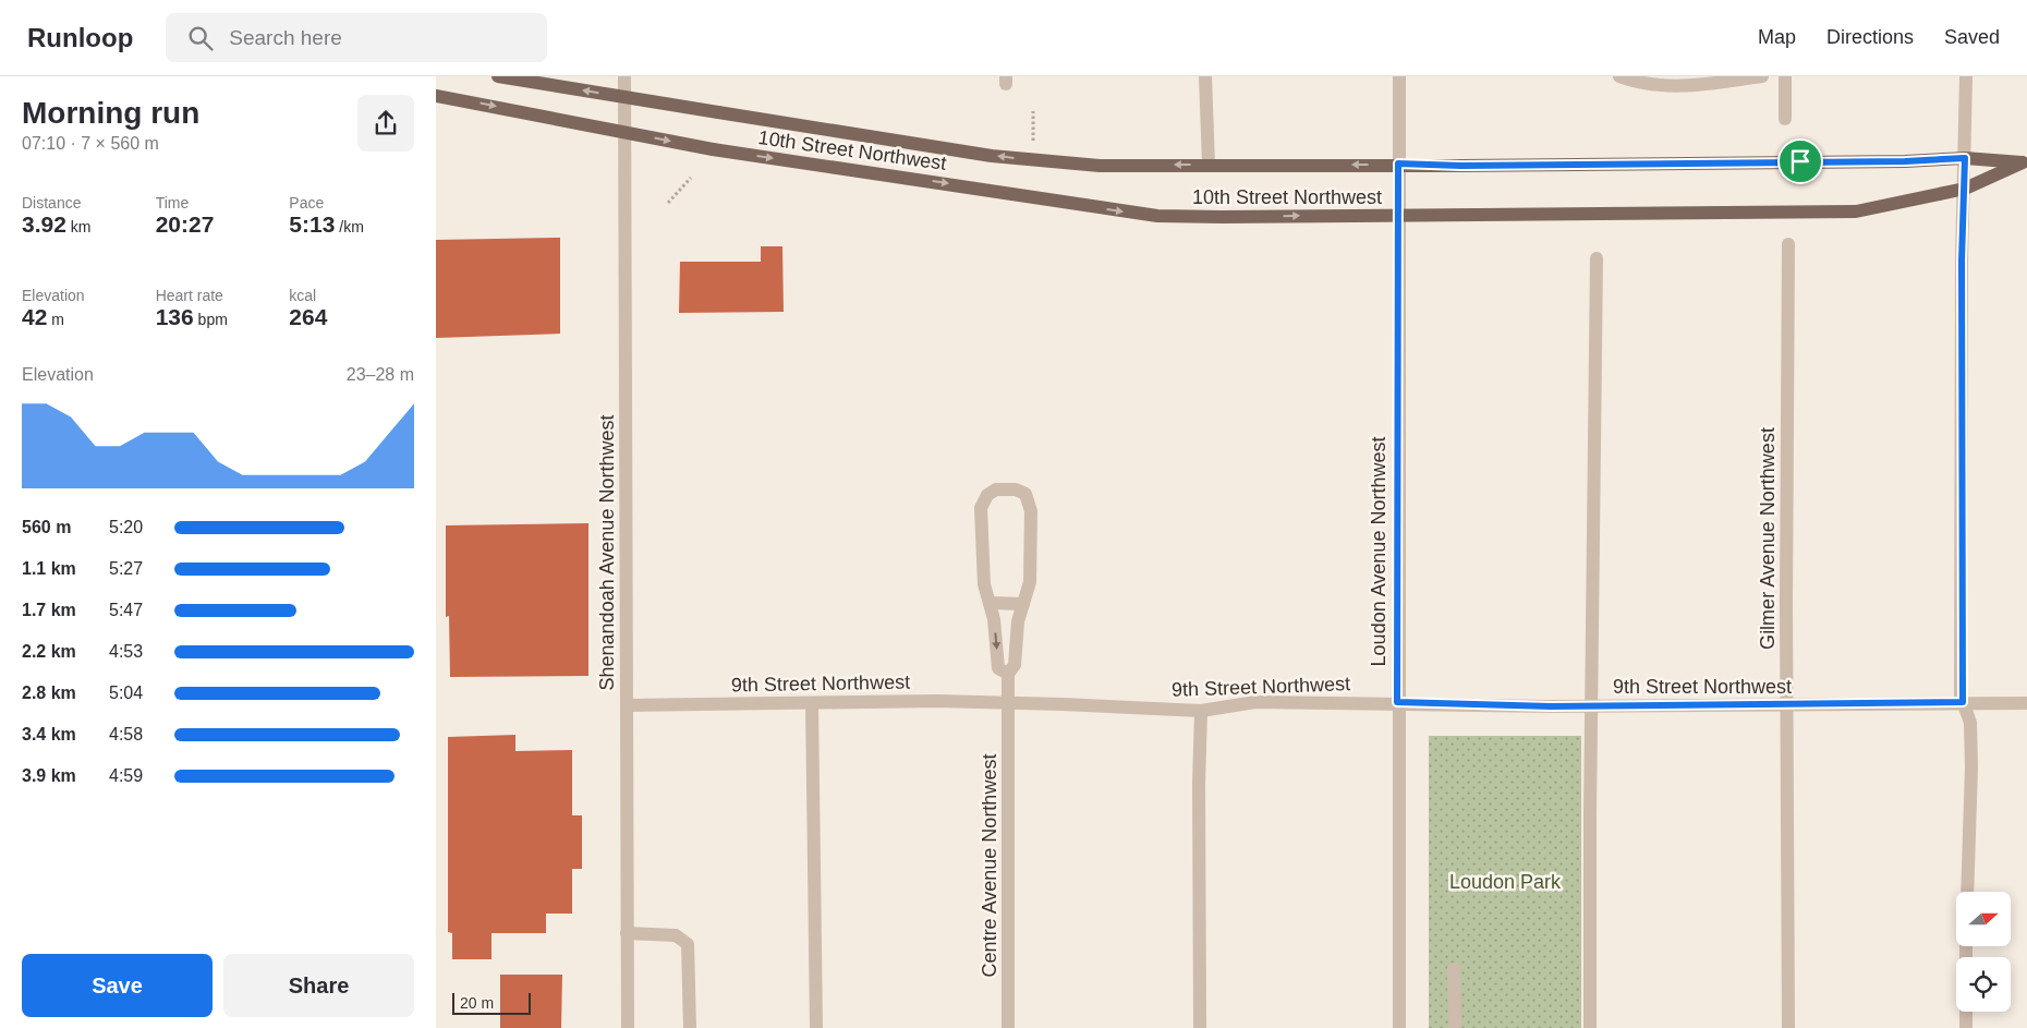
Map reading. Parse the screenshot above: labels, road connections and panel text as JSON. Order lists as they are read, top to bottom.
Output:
{
  "streets": {
    "main road": ["10th Street Northwest"],
    "street": [
      "Gilmer Avenue Northwest",
      "Loudon Avenue Northwest",
      "Shenandoah Avenue Northwest",
      "9th Street Northwest",
      "Centre Avenue Northwest"
    ]
  },
  "crossings": [
    ["10th Street Northwest", "Loudon Avenue Northwest"],
    ["Gilmer Avenue Northwest", "9th Street Northwest"],
    ["Loudon Avenue Northwest", "9th Street Northwest"],
    ["Shenandoah Avenue Northwest", "9th Street Northwest"],
    ["9th Street Northwest", "Centre Avenue Northwest"]
  ],
  "parks": ["Loudon Park"],
  "scale_bar": "20 m",
  "north": "right",
  "page": {
    "header": "Runloop",
    "search": "Search here",
    "nav": ["Map", "Directions", "Saved"],
    "heading": ["Morning run", "07:10 · 7 × 560 m"],
    "stats": [
      ["Distance", "3.92 km"],
      ["Time", "20:27"],
      ["Pace", "5:13 /km"],
      ["Elevation", "42 m"],
      ["Heart rate", "136 bpm"],
      ["kcal", "264"]
    ],
    "chart": ["Elevation", "23–28 m"],
    "list": [
      {
        "name": "560 m",
        "note": "5:20"
      },
      {
        "name": "1.1 km",
        "note": "5:27"
      },
      {
        "name": "1.7 km",
        "note": "5:47"
      },
      {
        "name": "2.2 km",
        "note": "4:53"
      },
      {
        "name": "2.8 km",
        "note": "5:04"
      },
      {
        "name": "3.4 km",
        "note": "4:58"
      },
      {
        "name": "3.9 km",
        "note": "4:59"
      }
    ],
    "buttons": ["Save", "Share"],
    "scale": "20 m"
  }
}
